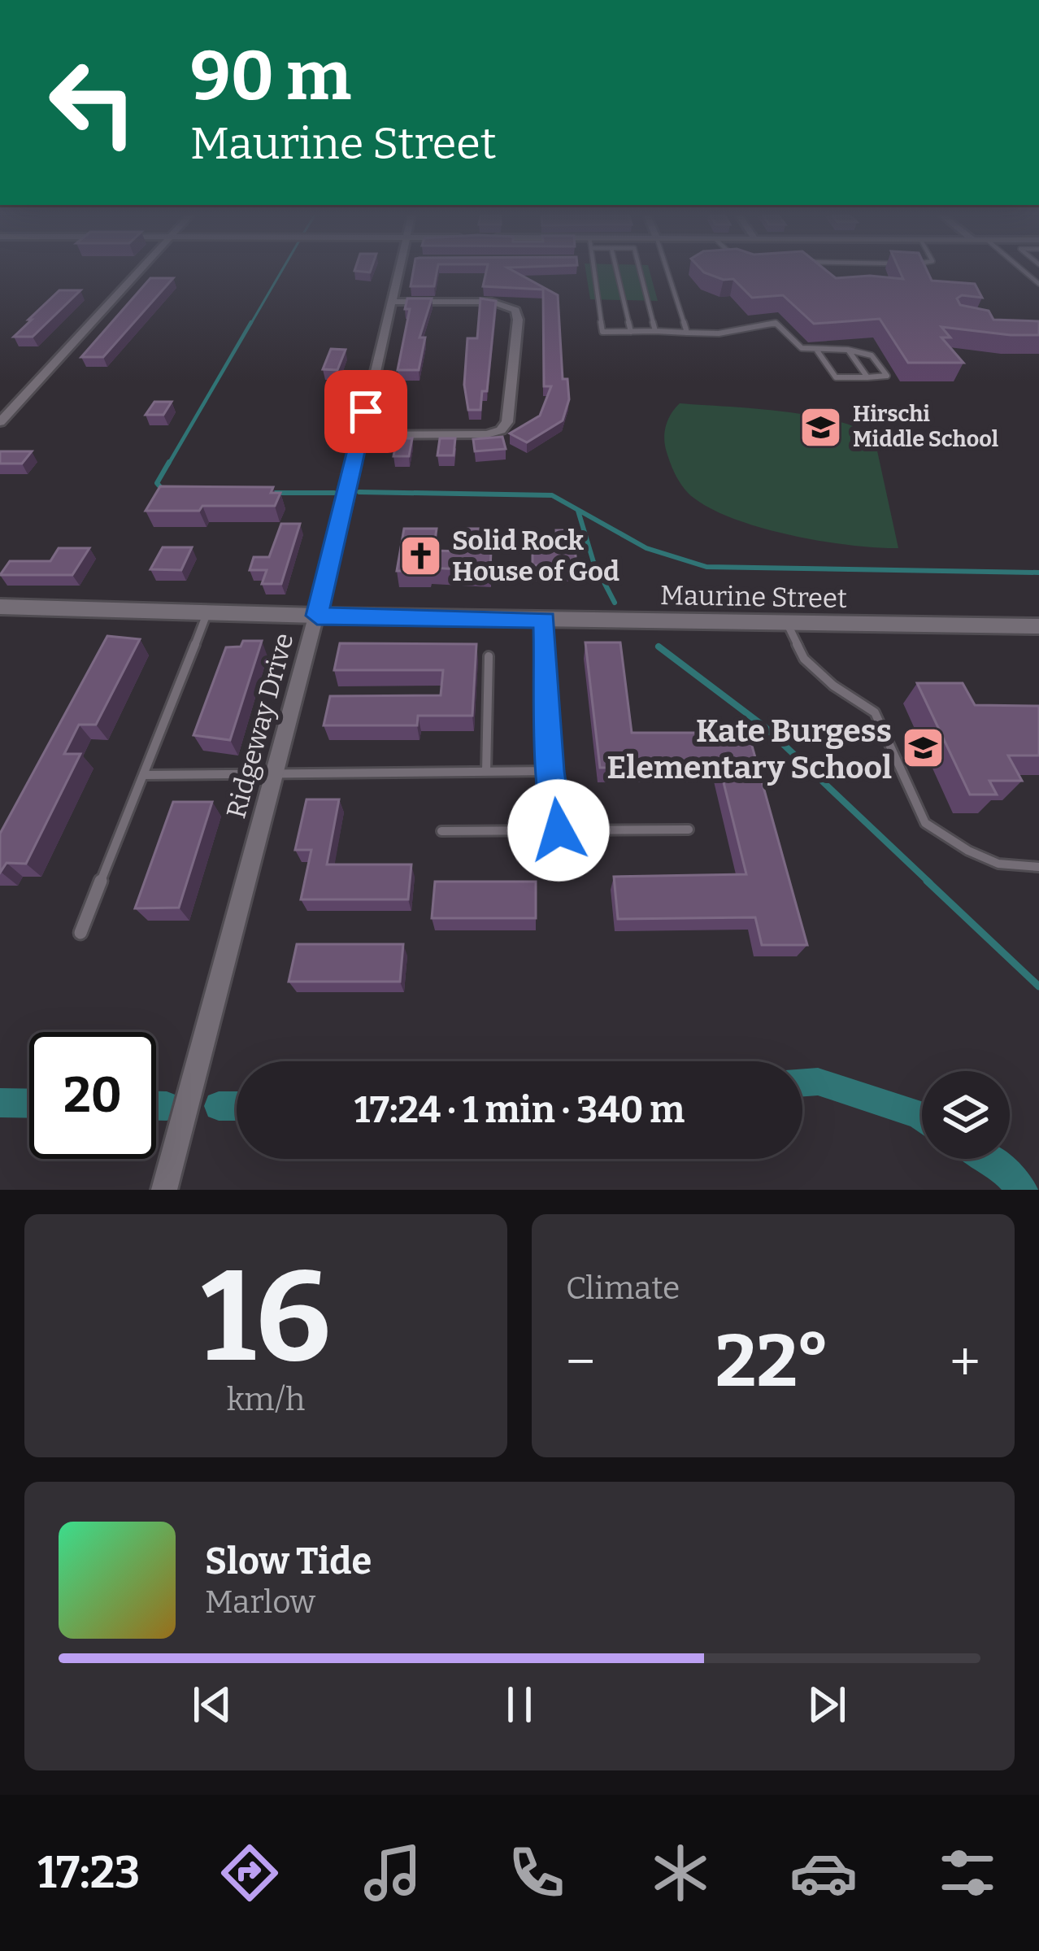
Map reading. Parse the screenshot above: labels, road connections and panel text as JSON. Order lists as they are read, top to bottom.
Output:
{
  "streets": {
    "street": ["Maurine Street", "Ridgeway Drive"]
  },
  "crossings": [
    ["Maurine Street", "Ridgeway Drive"]
  ],
  "places": {
    "school or university": ["Hirschi Middle School", "Kate Burgess Elementary School"],
    "church": ["Solid Rock House of God"]
  },
  "page": {
    "turn": ["90 m", "Maurine Street"],
    "limit": "20",
    "trip": "17:24 · 1 min · 340 m",
    "tile": [
      ["16", "km/h"],
      "Climate"
    ],
    "heat": ["−", "22°", "+"],
    "song": ["Slow Tide", "Marlow"],
    "tabs": "17:23"
  }
}
